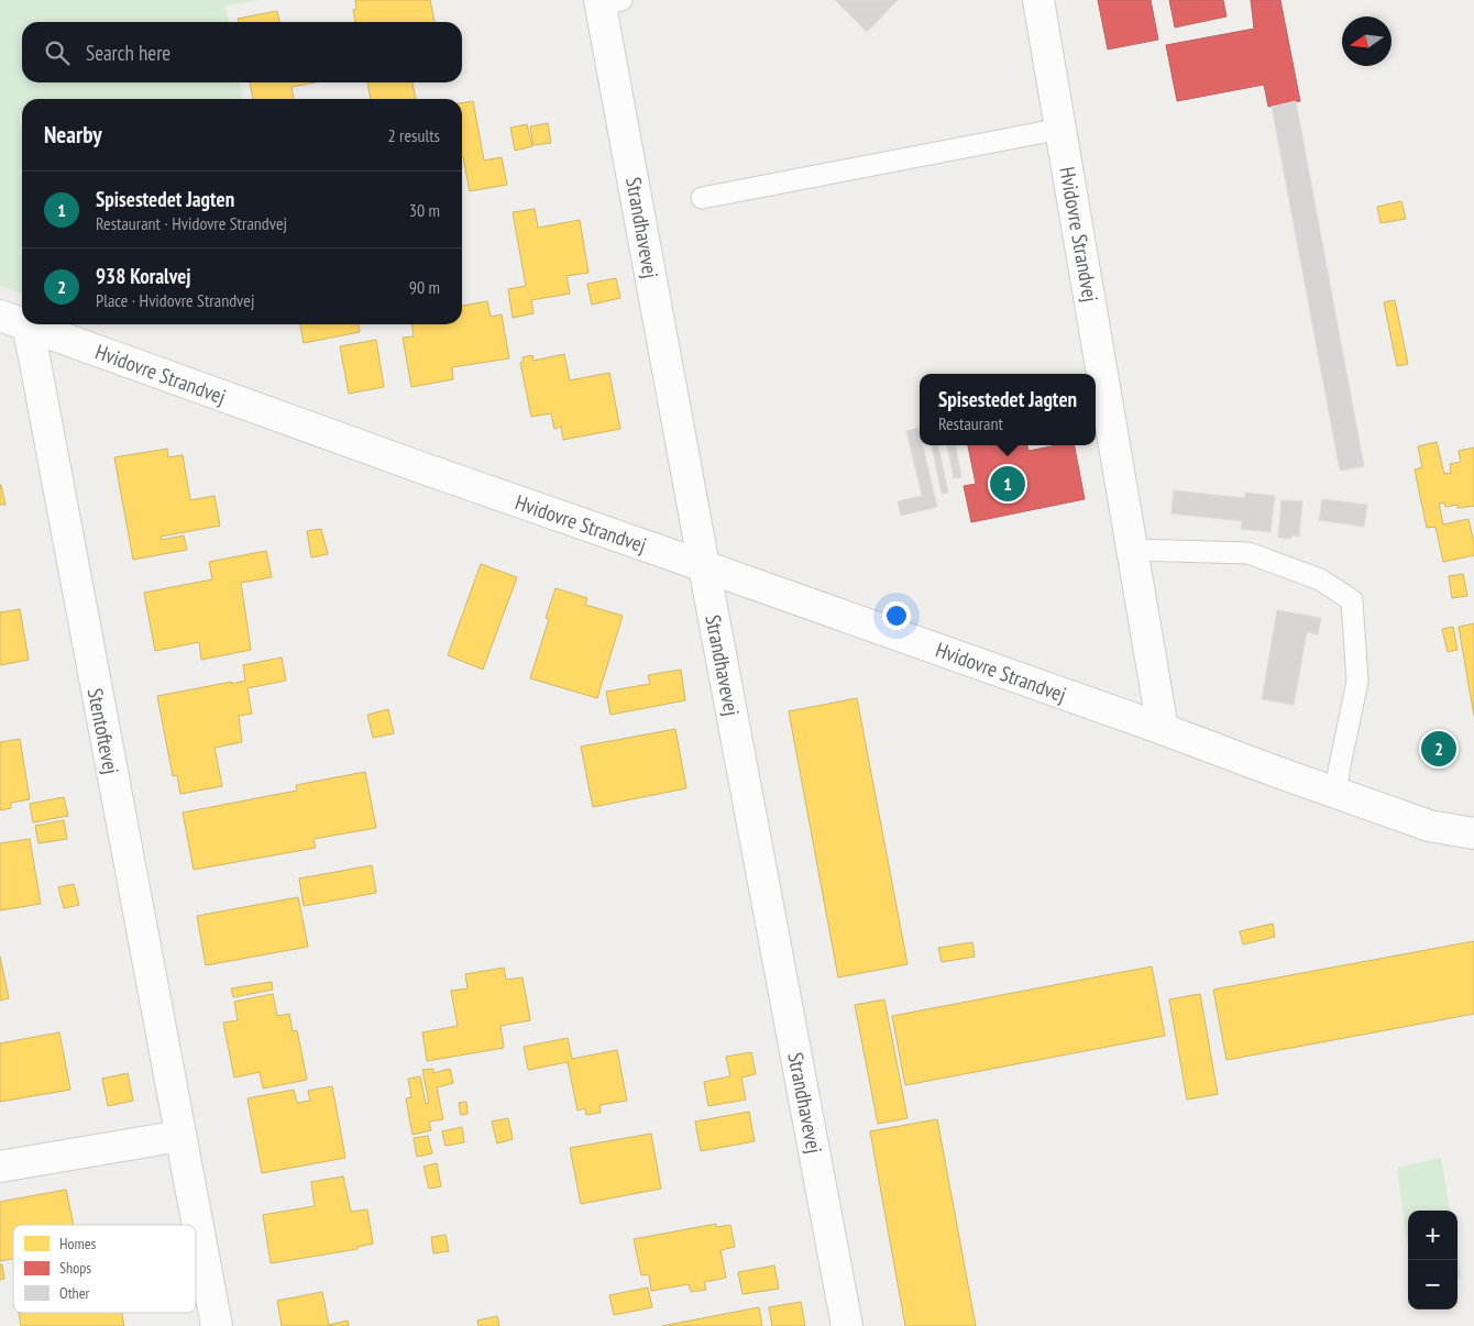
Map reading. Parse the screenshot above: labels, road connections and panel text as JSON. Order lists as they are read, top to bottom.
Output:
{
  "streets": {
    "street": ["Strandhavevej", "Hvidovre Strandvej", "Stentoftevej"]
  },
  "crossings": [
    ["Strandhavevej", "Hvidovre Strandvej"]
  ],
  "legend": ["Homes", "Shops", "Other"],
  "north": "left",
  "page": {
    "search": "Search here",
    "heading": ["Nearby", "2 results"],
    "list": [
      {
        "mark": "1",
        "name": "Spisestedet Jagten",
        "note": "Restaurant · Hvidovre Strandvej",
        "value": "30 m"
      },
      {
        "mark": "2",
        "name": "938 Koralvej",
        "note": "Place · Hvidovre Strandvej",
        "value": "90 m"
      }
    ],
    "popup": ["Spisestedet Jagten", "Restaurant"],
    "pins": ["1", "2"],
    "map_buttons": ["+", "−"]
  }
}
